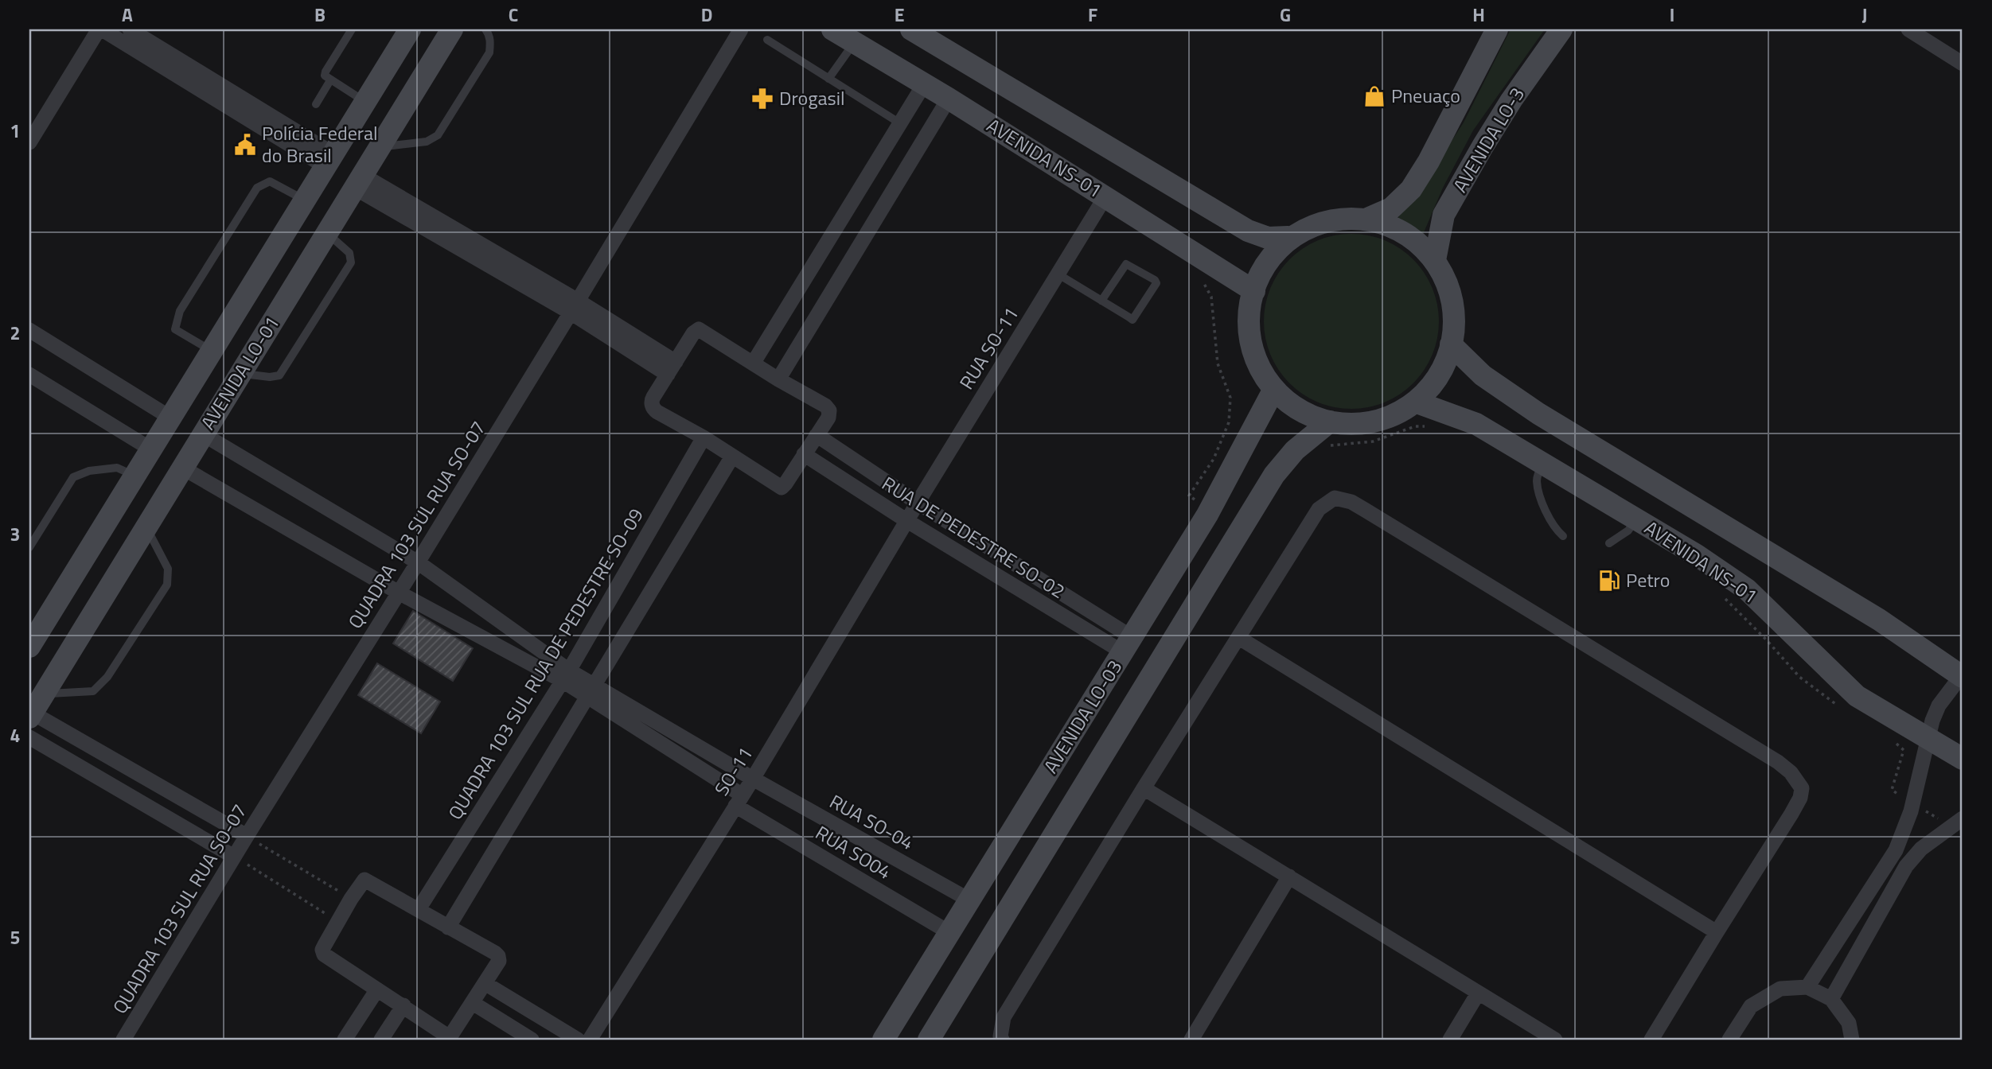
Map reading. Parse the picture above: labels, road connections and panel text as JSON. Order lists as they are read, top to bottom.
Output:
{
  "streets": {
    "street": [
      "AVENIDA LO-3",
      "AVENIDA NS-01",
      "RUA SO-11",
      "AVENIDA LO-01",
      "QUADRA 103 SUL RUA SO-07",
      "RUA DE PEDESTRE SO-02",
      "QUADRA 103 SUL RUA DE PEDESTRE SO-09",
      "AVENIDA LO-03",
      "SO-11",
      "RUA SO-04",
      "RUA SO04"
    ]
  },
  "crossings": [
    ["AVENIDA NS-01", "RUA SO-11"],
    ["RUA SO-11", "RUA DE PEDESTRE SO-02"],
    ["RUA SO-11", "SO-11"],
    ["RUA DE PEDESTRE SO-02", "AVENIDA LO-03"],
    ["RUA DE PEDESTRE SO-02", "SO-11"],
    ["AVENIDA LO-03", "RUA SO-04"],
    ["AVENIDA LO-03", "RUA SO04"],
    ["SO-11", "RUA SO-04"],
    ["SO-11", "RUA SO04"],
    ["RUA SO-04", "RUA SO04"]
  ],
  "places": {
    "shop": ["Pneuaço"],
    "pharmacy": ["Drogasil"],
    "public building": ["Polícia Federal do Brasil"],
    "fuel station": ["Petro"]
  },
  "grid": {
    "columns": [
      "A",
      "B",
      "C",
      "D",
      "E",
      "F",
      "G",
      "H",
      "I",
      "J"
    ],
    "rows": [
      "1",
      "2",
      "3",
      "4",
      "5"
    ]
  }
}
